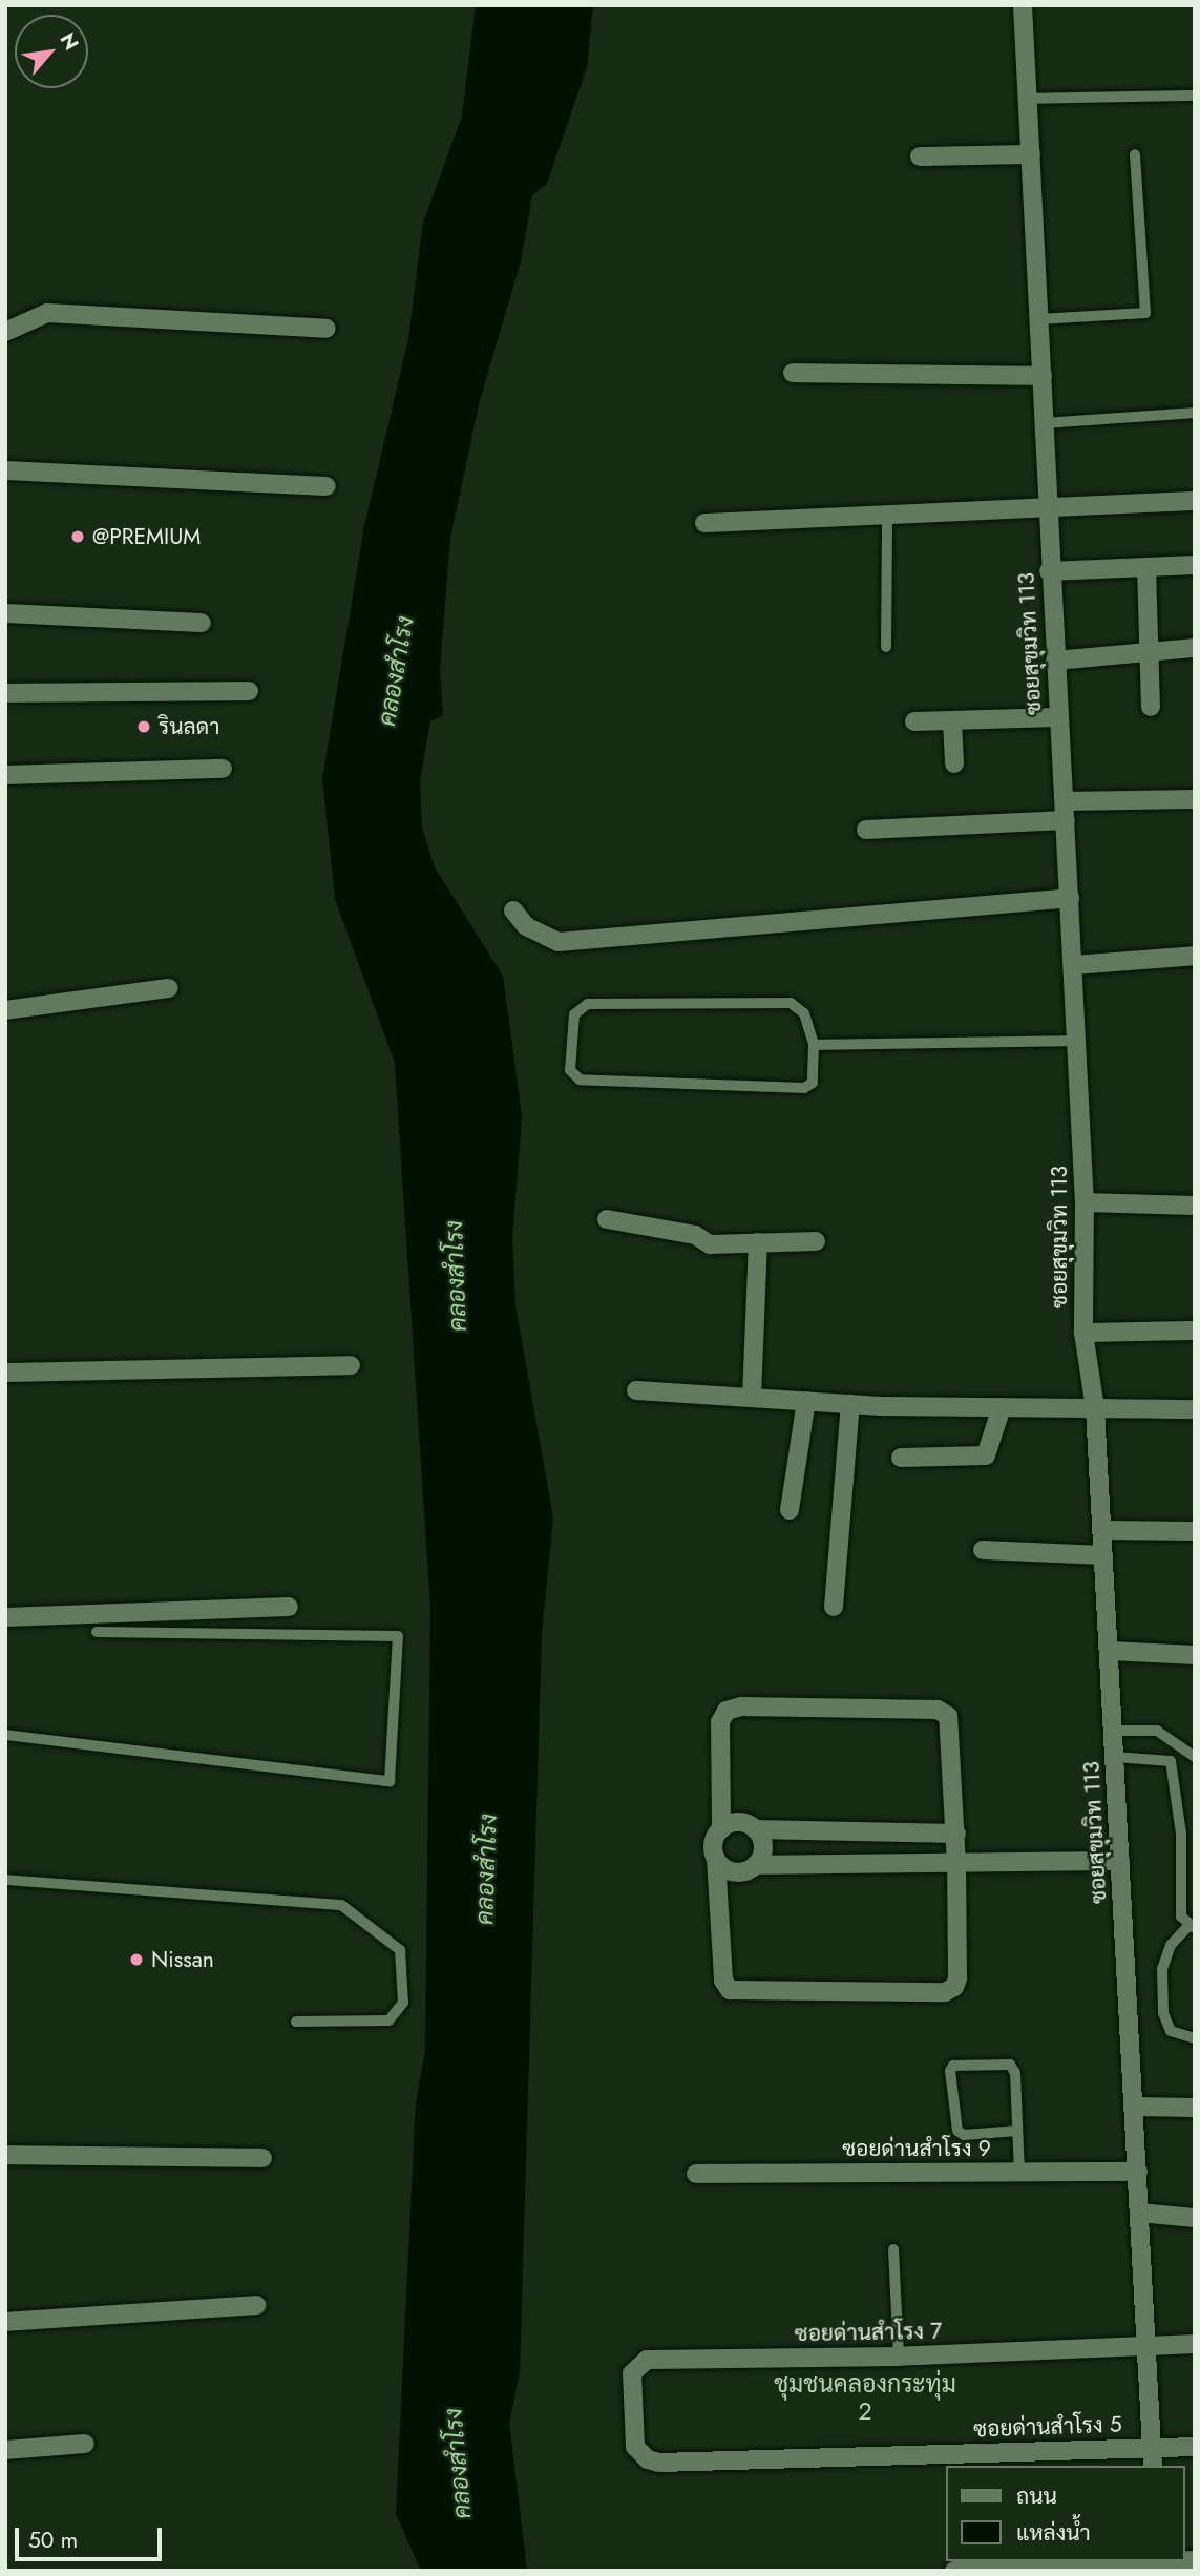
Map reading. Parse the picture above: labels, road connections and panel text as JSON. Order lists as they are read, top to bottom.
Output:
{
  "streets": {
    "street": [
      "ซอยสุขุมวิท 113",
      "ซอยด่านสำโรง 9",
      "ซอยด่านสำโรง 7",
      "ซอยด่านสำโรง 5"
    ]
  },
  "crossings": [
    ["ซอยสุขุมวิท 113", "ซอยด่านสำโรง 9"],
    ["ซอยสุขุมวิท 113", "ซอยด่านสำโรง 7"],
    ["ซอยสุขุมวิท 113", "ซอยด่านสำโรง 5"],
    ["ซอยด่านสำโรง 7", "ซอยด่านสำโรง 5"]
  ],
  "districts": ["ชุมชนคลองกระทุ่ม 2"],
  "water": ["คลองสำโรง"],
  "places": ["@PREMIUM", "รินลดา", "Nissan"],
  "legend": ["ถนน", "แหล่งน้ำ"],
  "scale_bar": "50 m",
  "north": "top right"
}
